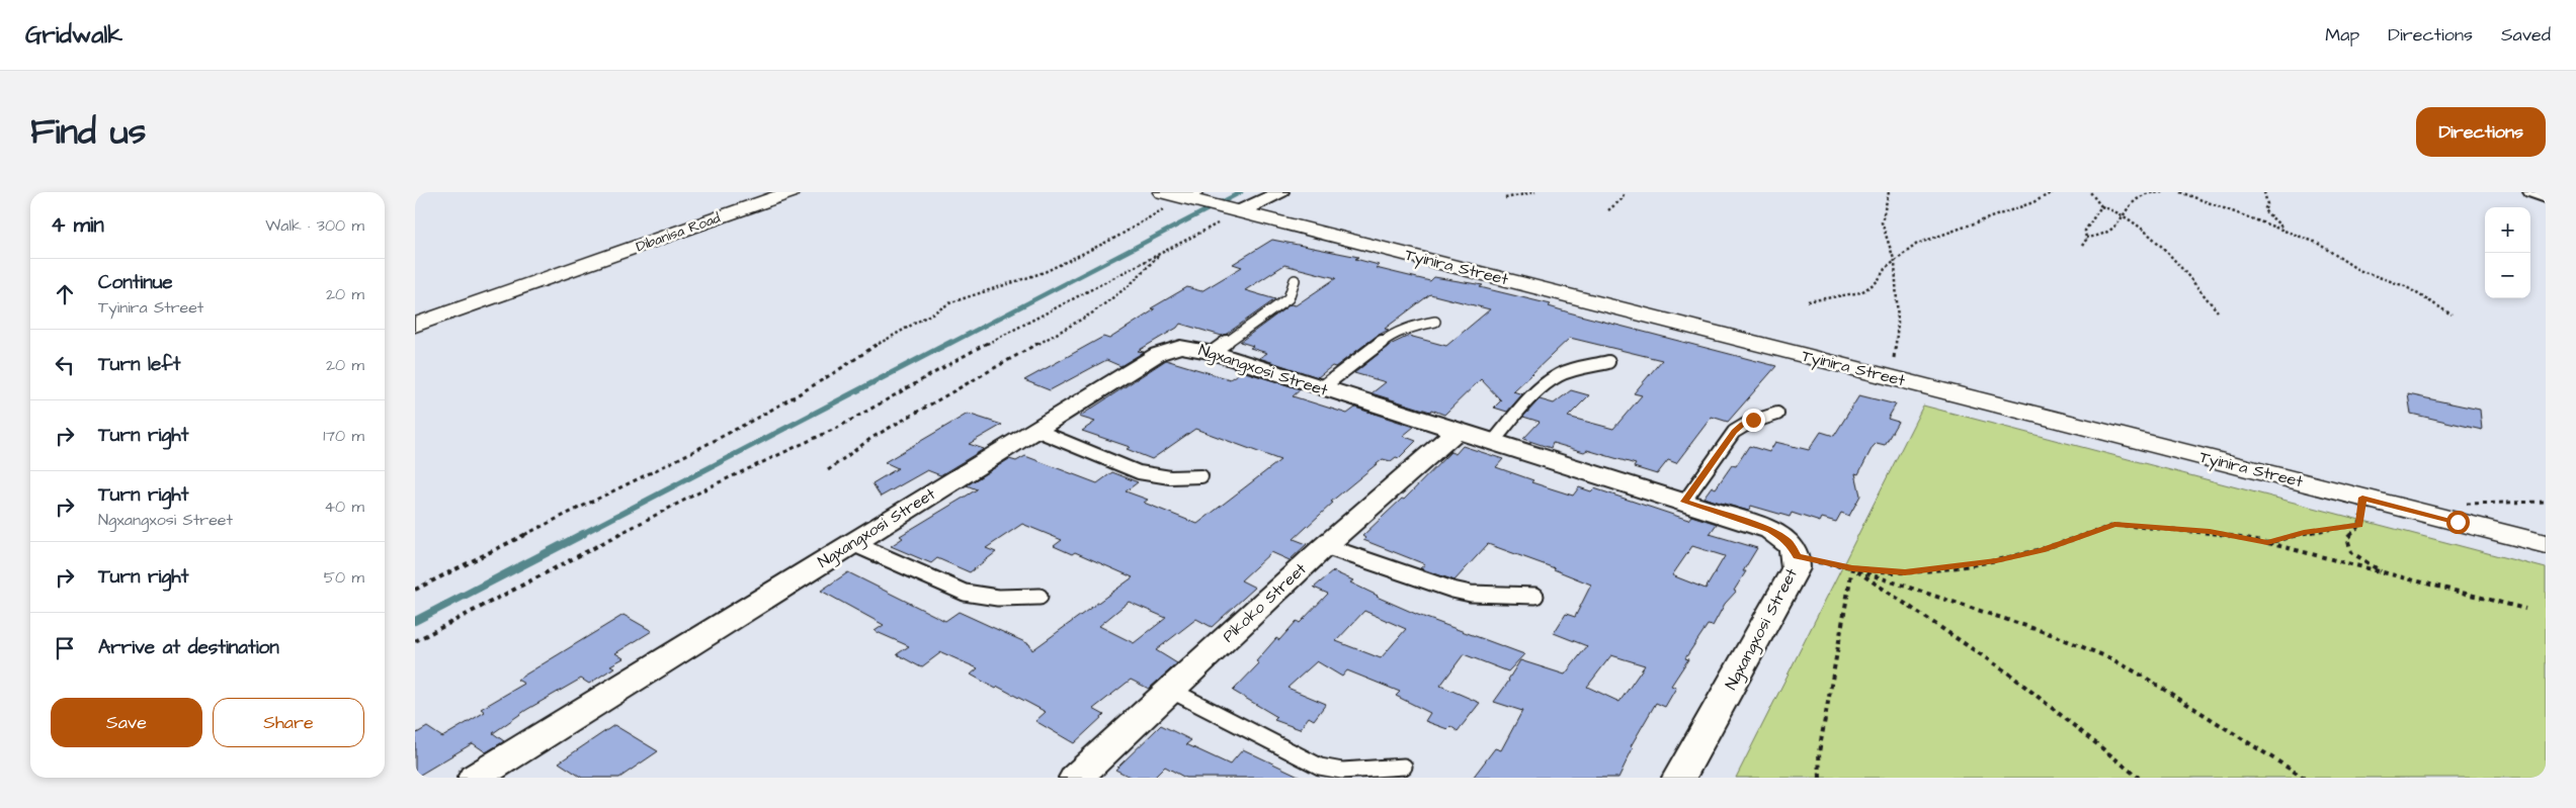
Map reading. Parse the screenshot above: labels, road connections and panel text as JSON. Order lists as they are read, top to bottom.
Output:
{
  "streets": {
    "street": [
      "Dibanisa Road",
      "Tyinira Street",
      "Ngxangxosi Street",
      "Pikoko Street"
    ]
  },
  "crossings": [
    ["Ngxangxosi Street", "Pikoko Street"]
  ],
  "page": {
    "header": "Gridwalk",
    "nav": ["Map", "Directions", "Saved"],
    "title": "Find us",
    "buttons": [
      "Directions",
      ["Save", "Share"]
    ],
    "heading": ["4 min", "Walk · 300 m"],
    "map_buttons": ["+", "−"],
    "list": [
      ["Continue", "Tyinira Street", "20 m"],
      ["Turn left", "20 m"],
      ["Turn right", "170 m"],
      ["Turn right", "Ngxangxosi Street", "40 m"],
      ["Turn right", "50 m"],
      "Arrive at destination"
    ]
  }
}
